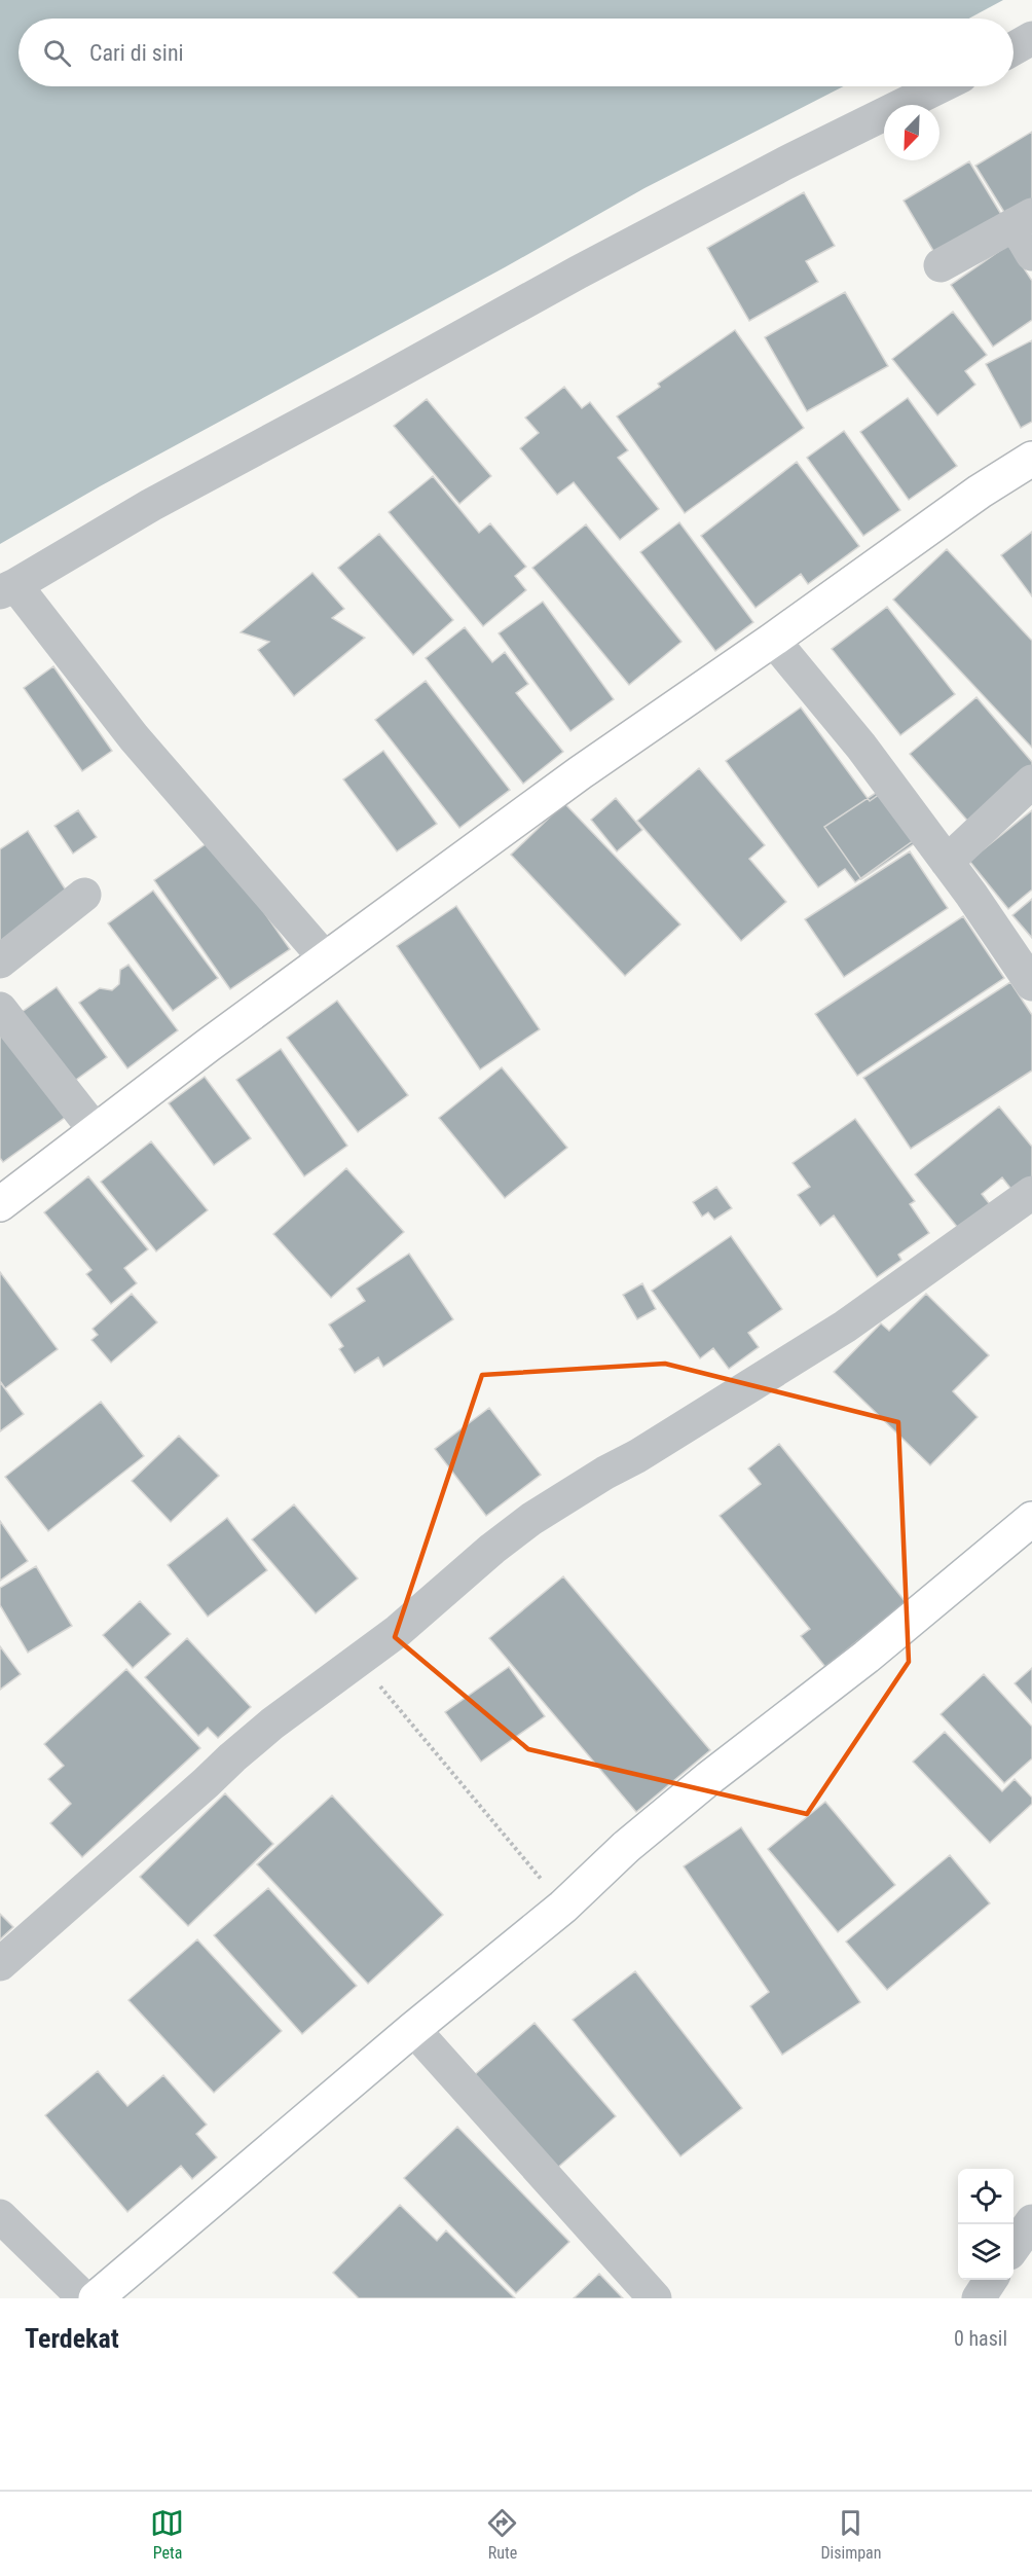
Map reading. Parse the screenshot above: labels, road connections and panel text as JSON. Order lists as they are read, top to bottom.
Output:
{
  "north": "bottom left",
  "page": {
    "search": "Cari di sini",
    "heading": ["Terdekat", "0 hasil"],
    "nav": ["Peta", "Rute", "Disimpan"]
  }
}
